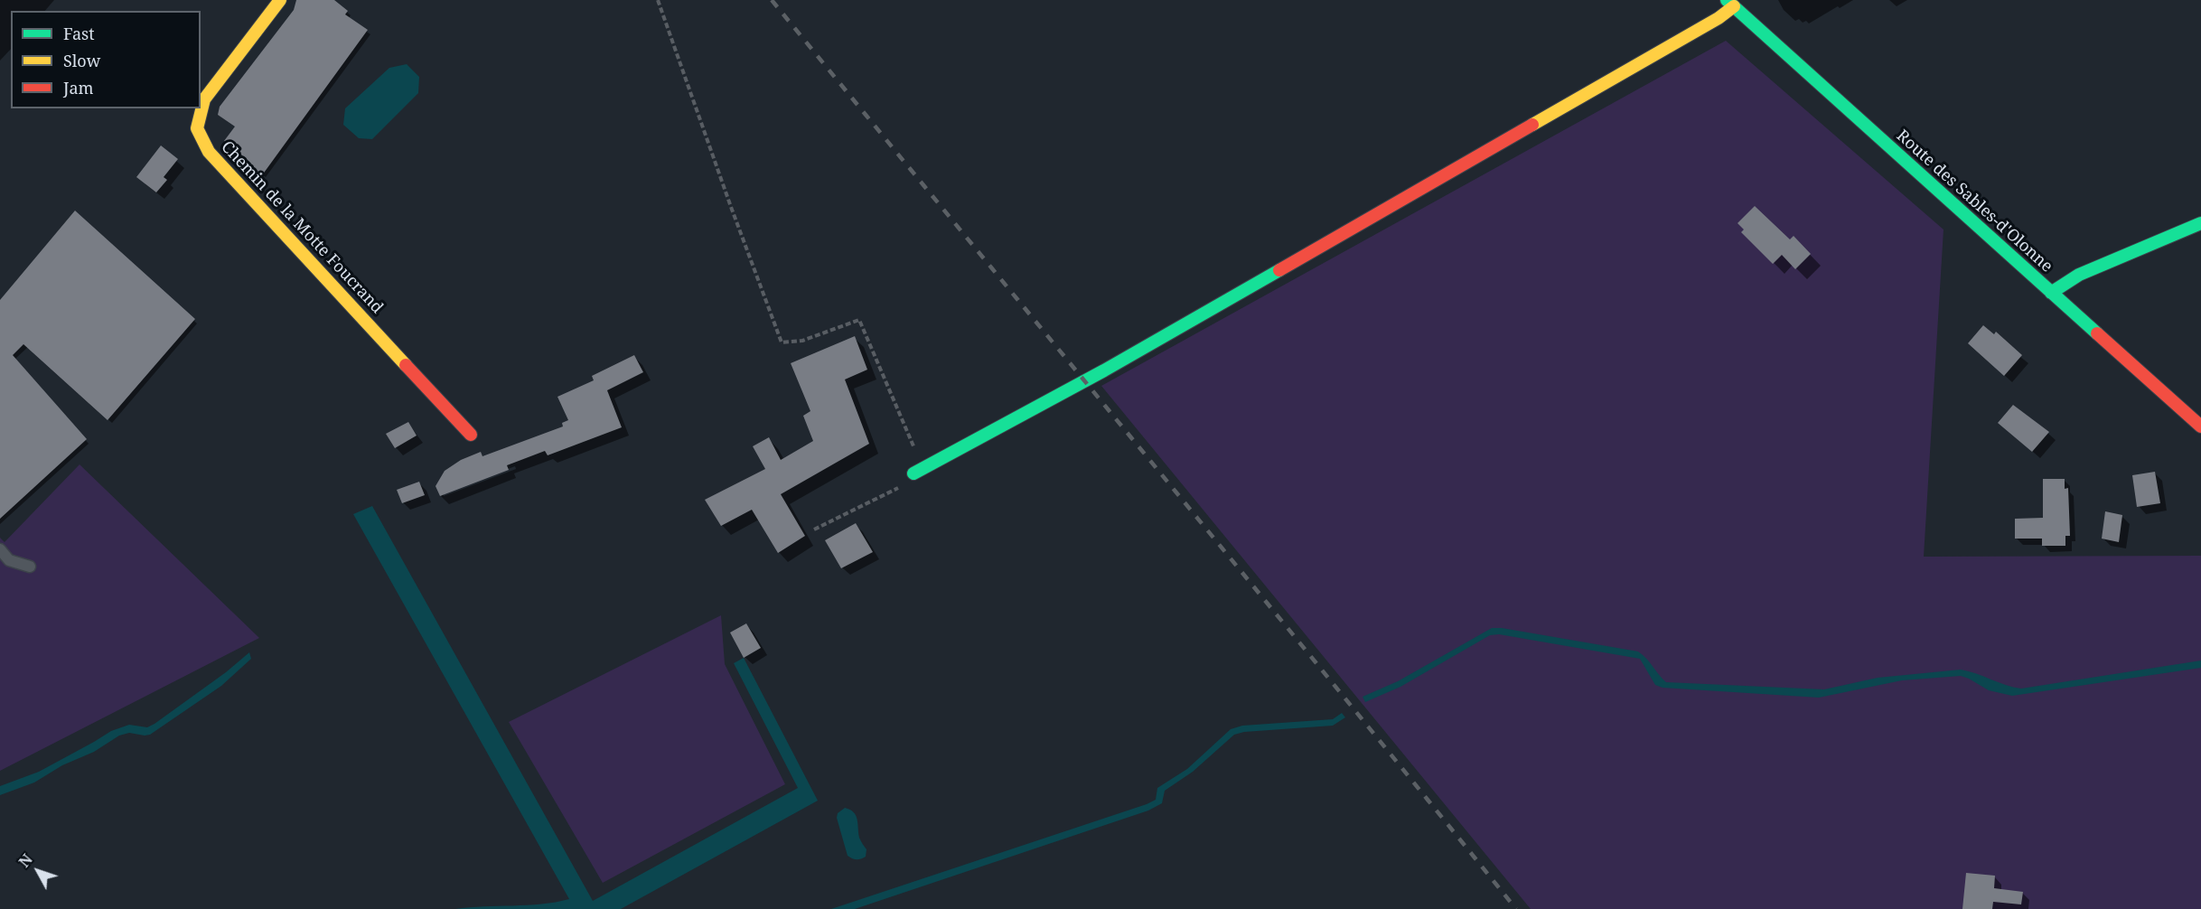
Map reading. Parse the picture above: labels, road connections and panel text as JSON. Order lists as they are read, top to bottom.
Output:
{
  "streets": {
    "street": ["Route des Sables-d'Olonne", "Chemin de la Motte Foucrand"]
  },
  "legend": ["Fast", "Slow", "Jam"],
  "north": "top left"
}
